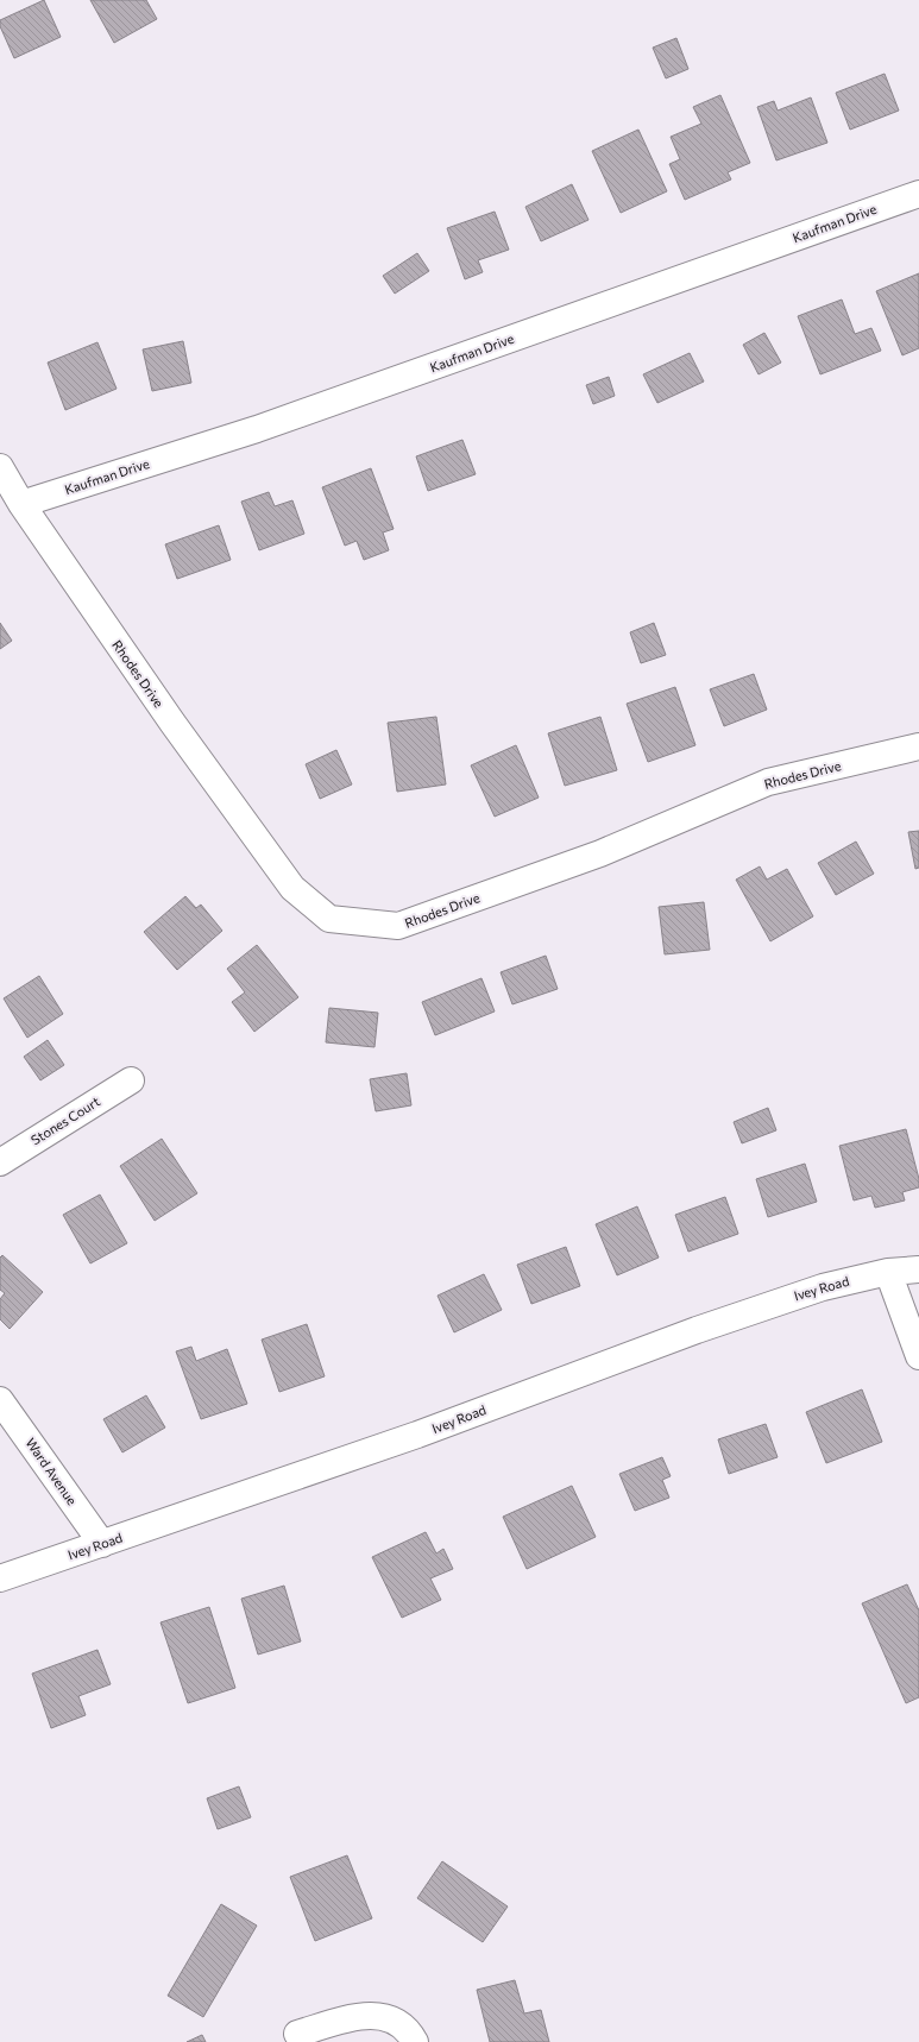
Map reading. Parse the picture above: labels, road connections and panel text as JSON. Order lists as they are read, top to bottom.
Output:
{
  "streets": {
    "street": [
      "Kaufman Drive",
      "Rhodes Drive",
      "Stones Court",
      "Ivey Road",
      "Ward Avenue"
    ]
  },
  "crossings": [
    ["Kaufman Drive", "Rhodes Drive"],
    ["Ivey Road", "Ward Avenue"]
  ]
}
